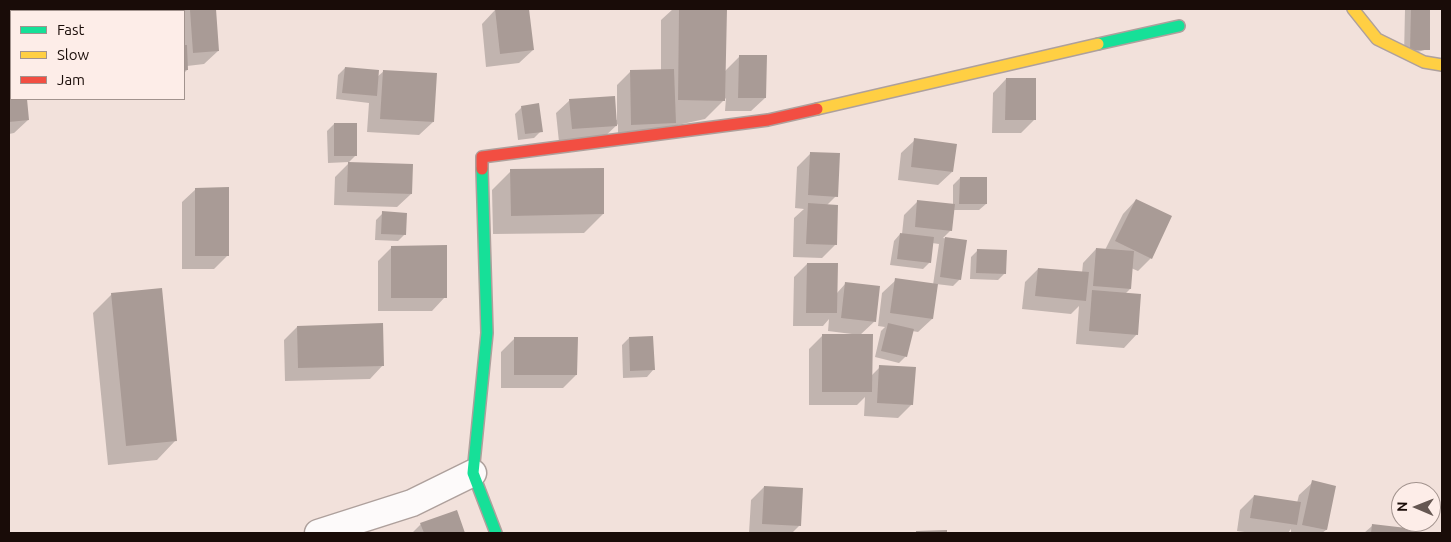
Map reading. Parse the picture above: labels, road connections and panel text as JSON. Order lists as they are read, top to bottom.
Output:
{
  "legend": ["Fast", "Slow", "Jam"],
  "north": "left"
}
